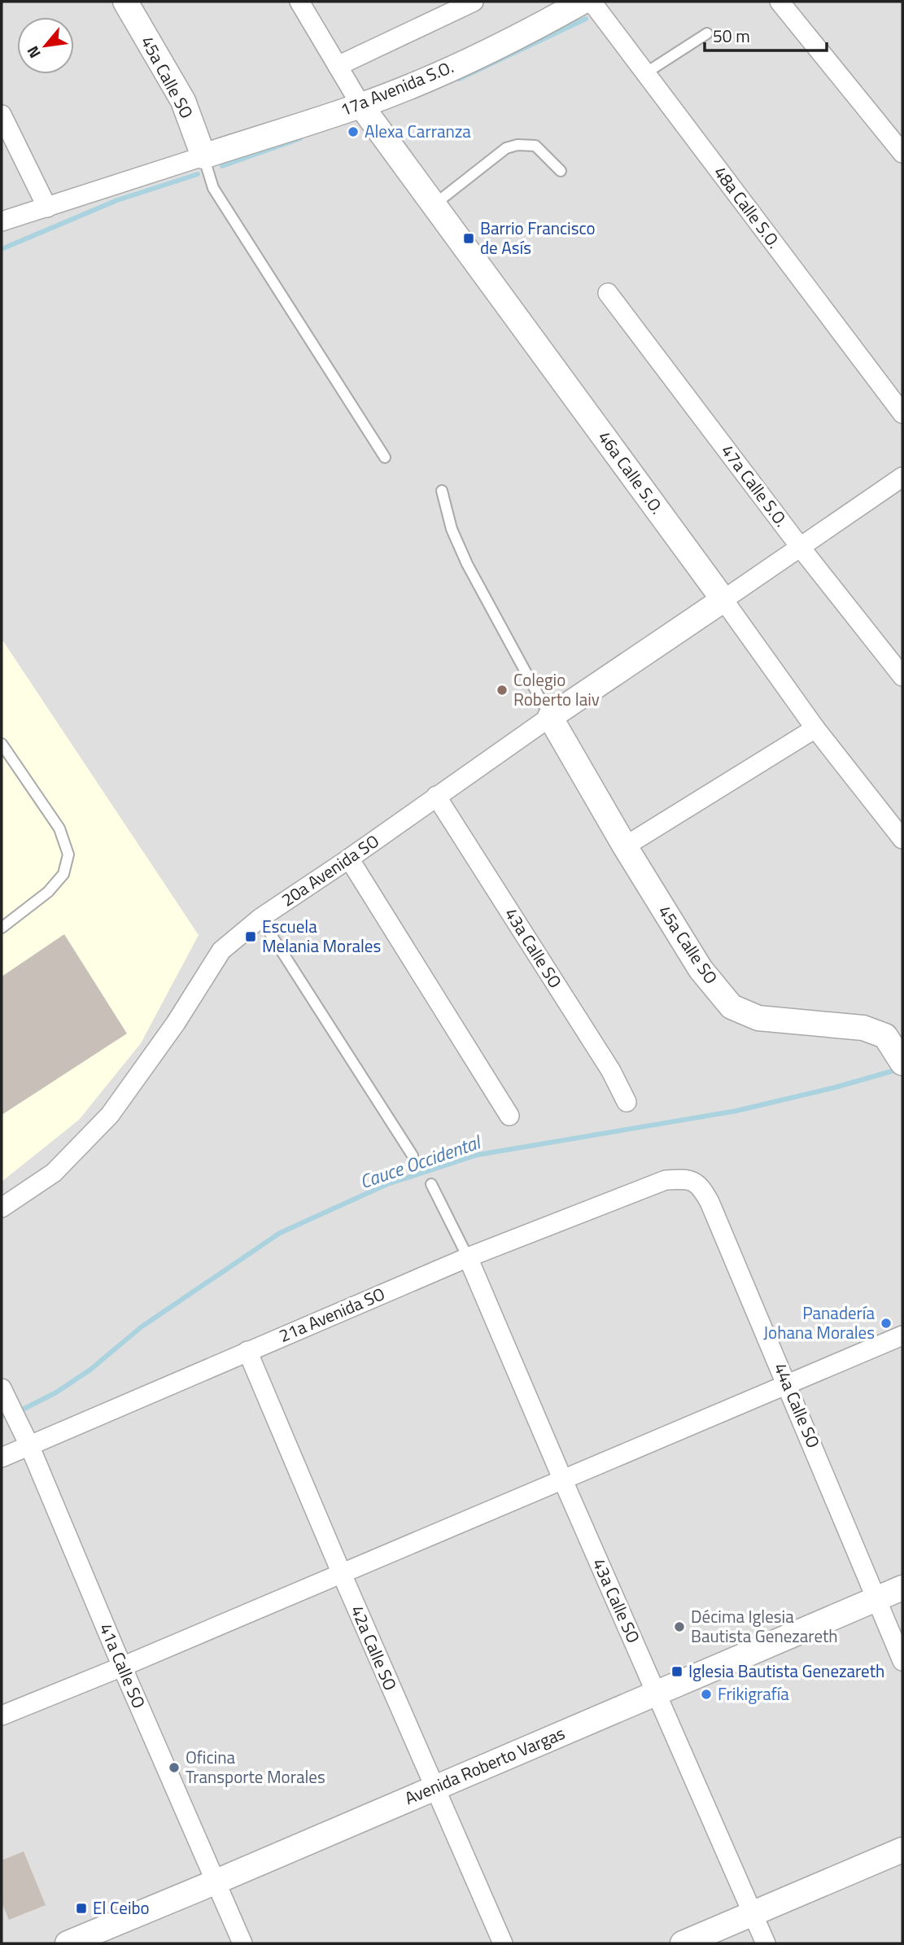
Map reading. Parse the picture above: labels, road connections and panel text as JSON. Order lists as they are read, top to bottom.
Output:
{
  "streets": {
    "street": [
      "45a Calle SO",
      "17a Avenida S.O.",
      "48a Calle S.O.",
      "46a Calle S.O.",
      "47a Calle S.O.",
      "20a Avenida SO",
      "43a Calle SO",
      "21a Avenida SO",
      "44a Calle SO",
      "42a Calle SO",
      "41a Calle SO",
      "Avenida Roberto Vargas"
    ]
  },
  "crossings": [
    ["45a Calle SO", "17a Avenida S.O."],
    ["45a Calle SO", "20a Avenida SO"],
    ["17a Avenida S.O.", "46a Calle S.O."],
    ["46a Calle S.O.", "20a Avenida SO"],
    ["20a Avenida SO", "43a Calle SO"],
    ["43a Calle SO", "21a Avenida SO"],
    ["43a Calle SO", "Avenida Roberto Vargas"],
    ["21a Avenida SO", "44a Calle SO"],
    ["21a Avenida SO", "42a Calle SO"],
    ["21a Avenida SO", "41a Calle SO"],
    ["44a Calle SO", "Avenida Roberto Vargas"],
    ["42a Calle SO", "Avenida Roberto Vargas"],
    ["41a Calle SO", "Avenida Roberto Vargas"]
  ],
  "water": ["Cauce Occidental"],
  "places": {
    "other": [
      "Alexa Carranza",
      "Colegio Roberto laiv",
      "Panadería Johana Morales",
      "Décima Iglesia Bautista Genezareth",
      "Frikigrafía",
      "Oficina Transporte Morales"
    ],
    "transit": [
      "Barrio Francisco de Asís",
      "Escuela Melania Morales",
      "Iglesia Bautista Genezareth",
      "El Ceibo"
    ]
  },
  "scale_bar": "50 m",
  "north": "bottom left"
}
